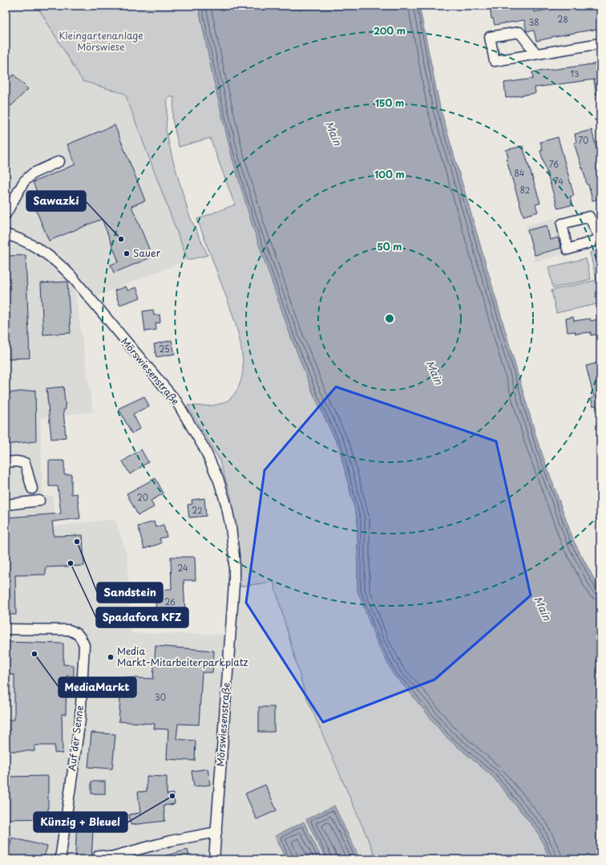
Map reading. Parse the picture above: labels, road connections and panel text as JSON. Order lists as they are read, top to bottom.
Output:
{
  "streets": {
    "street": ["Mörswiesenstraße", "Auf der Senne"]
  },
  "water": ["Main"],
  "parks": ["Kleingartenanlage Mörswiese"],
  "places": [
    "Sawazki",
    "Sauer",
    "Sandstein",
    "Spadafora KFZ",
    "MediaMarkt",
    "Media Markt-Mitarbeiterparkplatz",
    "Künzig + Bleuel"
  ],
  "house_numbers": [
    "28",
    "38",
    "13",
    "70",
    "76",
    "84",
    "74",
    "82",
    "25",
    "20",
    "22",
    "24",
    "26",
    "30"
  ],
  "rings": [
    "200 m",
    "150 m",
    "100 m",
    "50 m"
  ]
}
